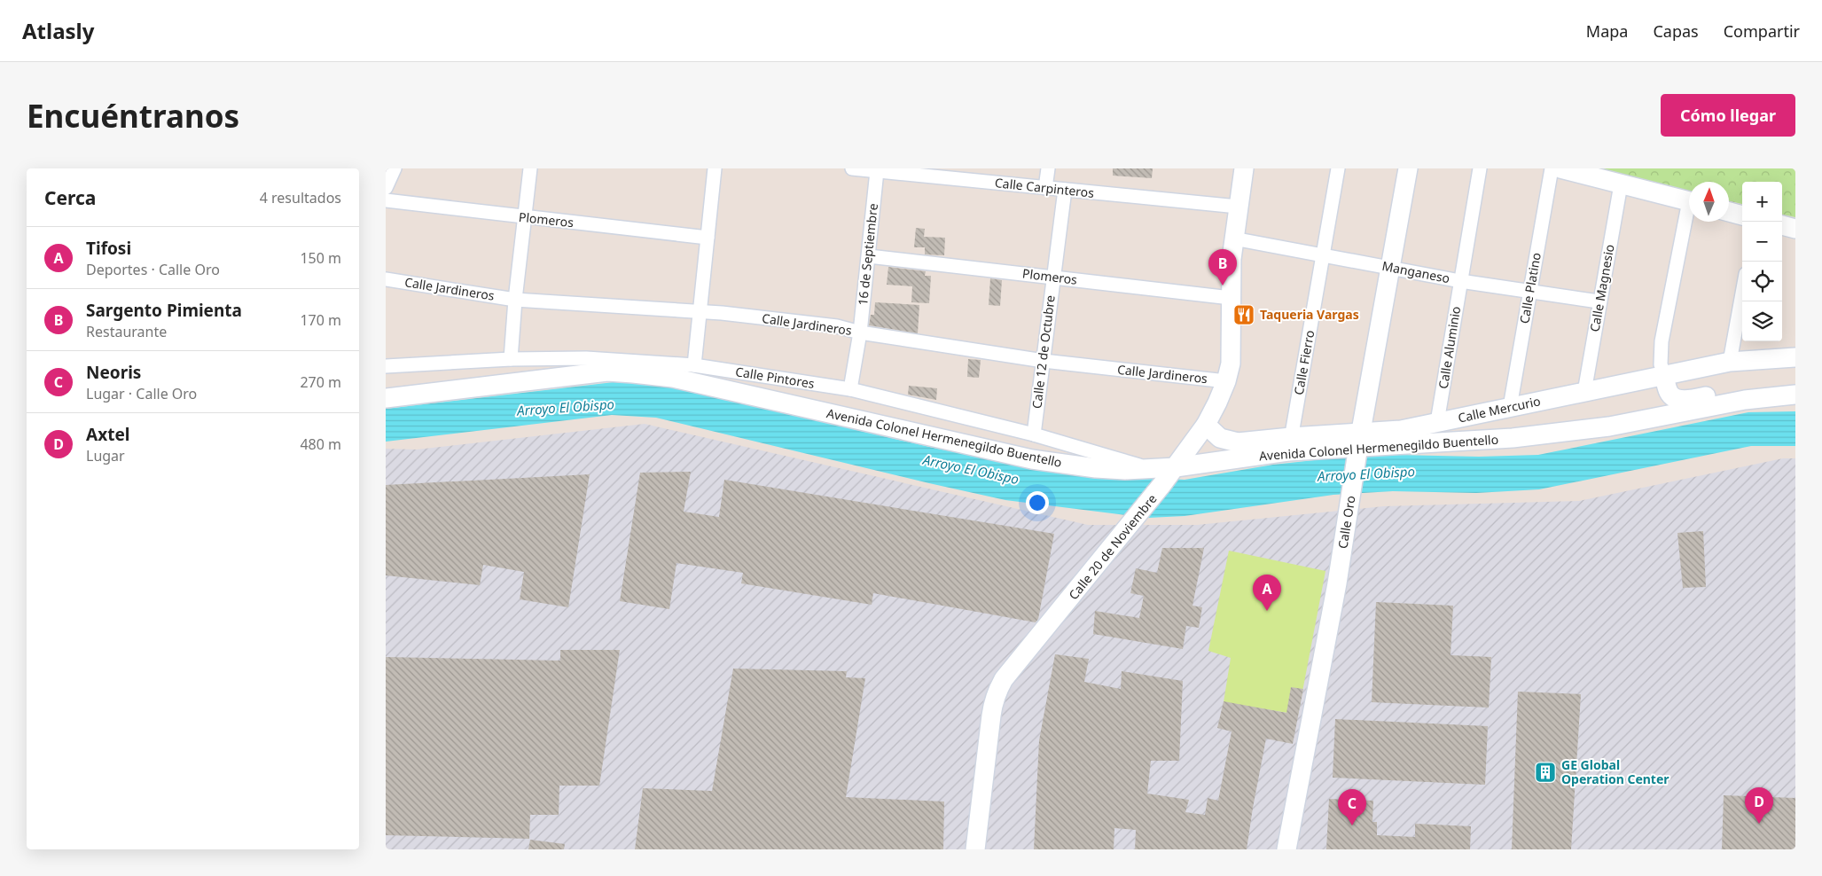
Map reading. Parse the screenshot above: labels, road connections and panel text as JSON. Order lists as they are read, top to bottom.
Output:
{
  "streets": {
    "street": [
      "Calle Carpinteros",
      "Plomeros",
      "16 de Septiembre",
      "Manganeso",
      "Calle Platino",
      "Calle Magnesio",
      "Calle Jardineros",
      "Calle Aluminio",
      "Calle 12 de Octubre",
      "Calle Fierro",
      "Calle Pintores",
      "Calle Mercurio",
      "Avenida Colonel Hermenegildo Buentello",
      "Calle Oro",
      "Calle 20 de Noviembre"
    ]
  },
  "crossings": [
    ["Calle Carpinteros", "16 de Septiembre"],
    ["Calle Carpinteros", "Calle 12 de Octubre"],
    ["Plomeros", "16 de Septiembre"],
    ["Plomeros", "Calle 12 de Octubre"],
    ["16 de Septiembre", "Calle Jardineros"],
    ["16 de Septiembre", "Calle Pintores"],
    ["Manganeso", "Calle Platino"],
    ["Manganeso", "Calle Magnesio"],
    ["Manganeso", "Calle Aluminio"],
    ["Manganeso", "Calle Fierro"],
    ["Manganeso", "Calle Oro"],
    ["Calle Platino", "Calle Mercurio"],
    ["Calle Magnesio", "Calle Mercurio"],
    ["Calle Jardineros", "Calle 12 de Octubre"],
    ["Calle Aluminio", "Calle Mercurio"],
    ["Calle 12 de Octubre", "Calle Pintores"],
    ["Calle Fierro", "Calle Mercurio"],
    ["Calle Fierro", "Avenida Colonel Hermenegildo Buentello"],
    ["Calle Pintores", "Avenida Colonel Hermenegildo Buentello"],
    ["Calle Pintores", "Calle 20 de Noviembre"],
    ["Calle Mercurio", "Avenida Colonel Hermenegildo Buentello"],
    ["Calle Mercurio", "Calle Oro"],
    ["Avenida Colonel Hermenegildo Buentello", "Calle 20 de Noviembre"]
  ],
  "water": ["Arroyo El Obispo"],
  "places": {
    "restaurant": ["Taqueria Vargas"],
    "building": ["GE Global Operation Center"]
  },
  "north": "top",
  "page": {
    "header": "Atlasly",
    "nav": ["Mapa", "Capas", "Compartir"],
    "buttons": "Cómo llegar",
    "title": "Encuéntranos",
    "heading": ["Cerca", "4 resultados"],
    "map_buttons": ["+", "−"],
    "list": [
      {
        "mark": "A",
        "name": "Tifosi",
        "note": "Deportes · Calle Oro",
        "value": "150 m"
      },
      {
        "mark": "B",
        "name": "Sargento Pimienta",
        "note": "Restaurante",
        "value": "170 m"
      },
      {
        "mark": "C",
        "name": "Neoris",
        "note": "Lugar · Calle Oro",
        "value": "270 m"
      },
      {
        "mark": "D",
        "name": "Axtel",
        "note": "Lugar",
        "value": "480 m"
      }
    ],
    "pins": [
      "B",
      "A",
      "D",
      "C"
    ]
  }
}
